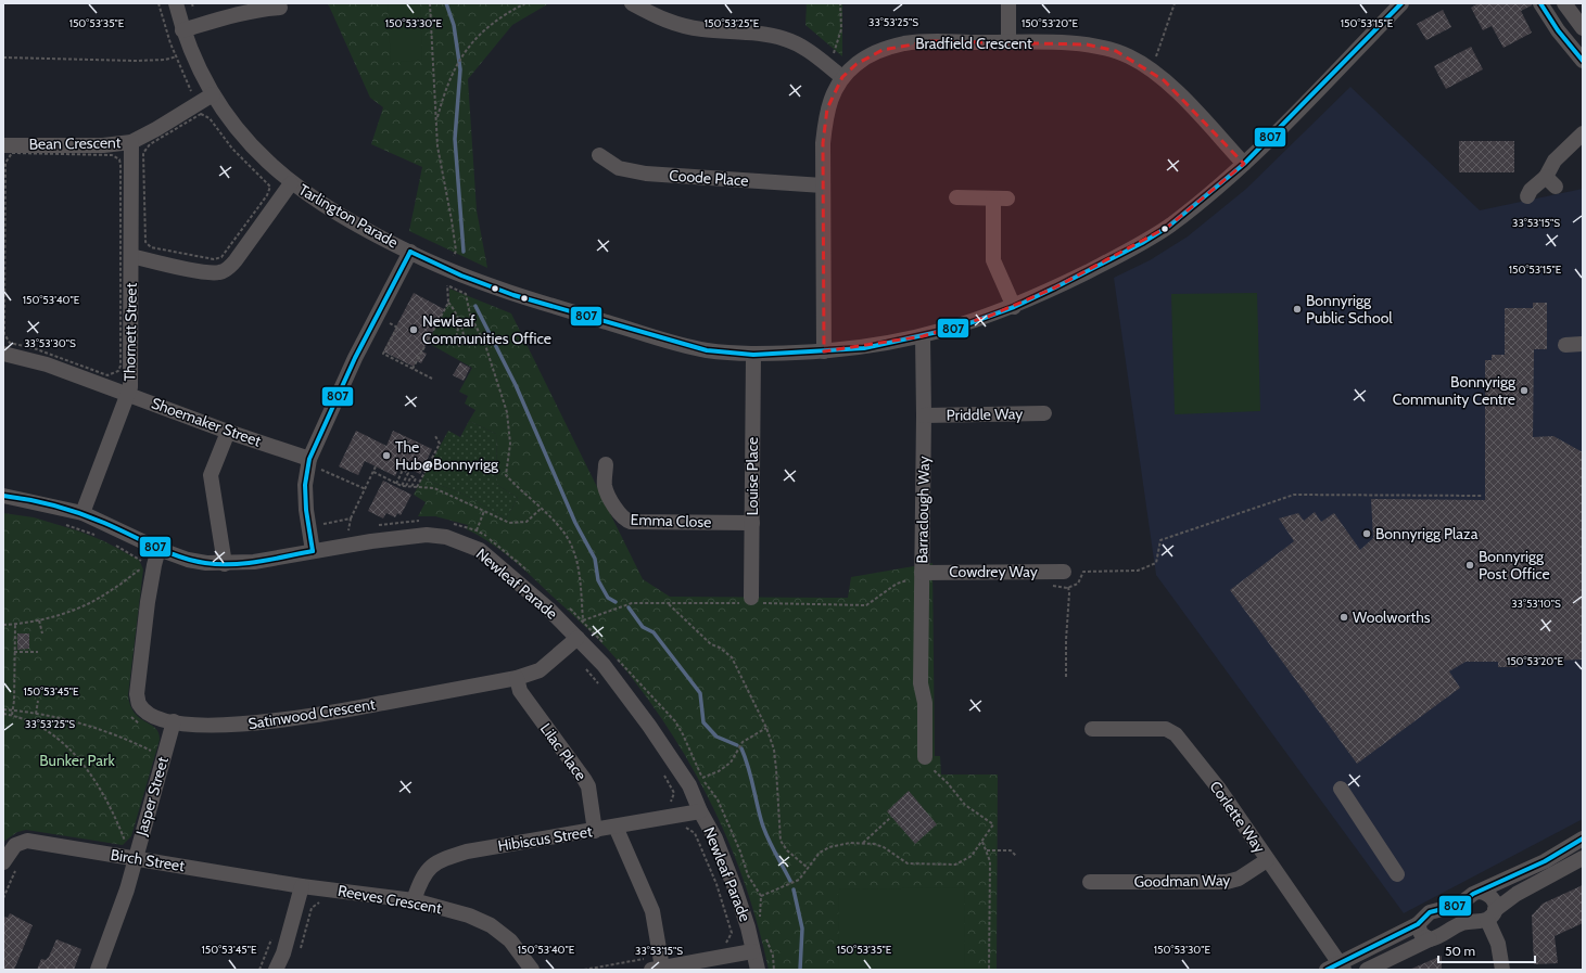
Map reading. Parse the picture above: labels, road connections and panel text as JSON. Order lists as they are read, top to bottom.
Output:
{
  "streets": {
    "street": [
      "Bradfield Crescent",
      "Bean Crescent",
      "Coode Place",
      "Tarlington Parade",
      "Thornett Street",
      "Priddle Way",
      "Shoemaker Street",
      "Louise Place",
      "Barraclough Way",
      "Emma Close",
      "Cowdrey Way",
      "Newleaf Parade",
      "Satinwood Crescent",
      "Lilac Place",
      "Jasper Street",
      "Corlette Way",
      "Hibiscus Street",
      "Birch Street",
      "Goodman Way",
      "Reeves Crescent"
    ]
  },
  "crossings": [
    ["Bradfield Crescent", "Coode Place"],
    ["Bradfield Crescent", "Tarlington Parade"],
    ["Bean Crescent", "Tarlington Parade"],
    ["Bean Crescent", "Thornett Street"],
    ["Tarlington Parade", "Louise Place"],
    ["Tarlington Parade", "Barraclough Way"],
    ["Thornett Street", "Shoemaker Street"],
    ["Thornett Street", "Newleaf Parade"],
    ["Priddle Way", "Barraclough Way"],
    ["Louise Place", "Emma Close"],
    ["Barraclough Way", "Cowdrey Way"],
    ["Newleaf Parade", "Satinwood Crescent"],
    ["Newleaf Parade", "Hibiscus Street"],
    ["Satinwood Crescent", "Lilac Place"],
    ["Satinwood Crescent", "Jasper Street"],
    ["Lilac Place", "Hibiscus Street"],
    ["Jasper Street", "Birch Street"],
    ["Corlette Way", "Goodman Way"],
    ["Hibiscus Street", "Reeves Crescent"],
    ["Birch Street", "Reeves Crescent"]
  ],
  "parks": ["Bunker Park"],
  "places": [
    "Bonnyrigg Public School",
    "Newleaf Communities Office",
    "Bonnyrigg Community Centre",
    "The Hub@Bonnyrigg",
    "Bonnyrigg Plaza",
    "Bonnyrigg Post Office",
    "Woolworths"
  ],
  "lines": ["transit line 807"],
  "scale_bar": "50 m",
  "coordinates": [
    "33°53'25\"S",
    "150°53'35\"E",
    "150°53'30\"E",
    "150°53'25\"E",
    "150°53'20\"E",
    "150°53'15\"E",
    "33°53'15\"S",
    "150°53'40\"E",
    "33°53'30\"S",
    "33°53'10\"S",
    "150°53'45\"E"
  ]
}
